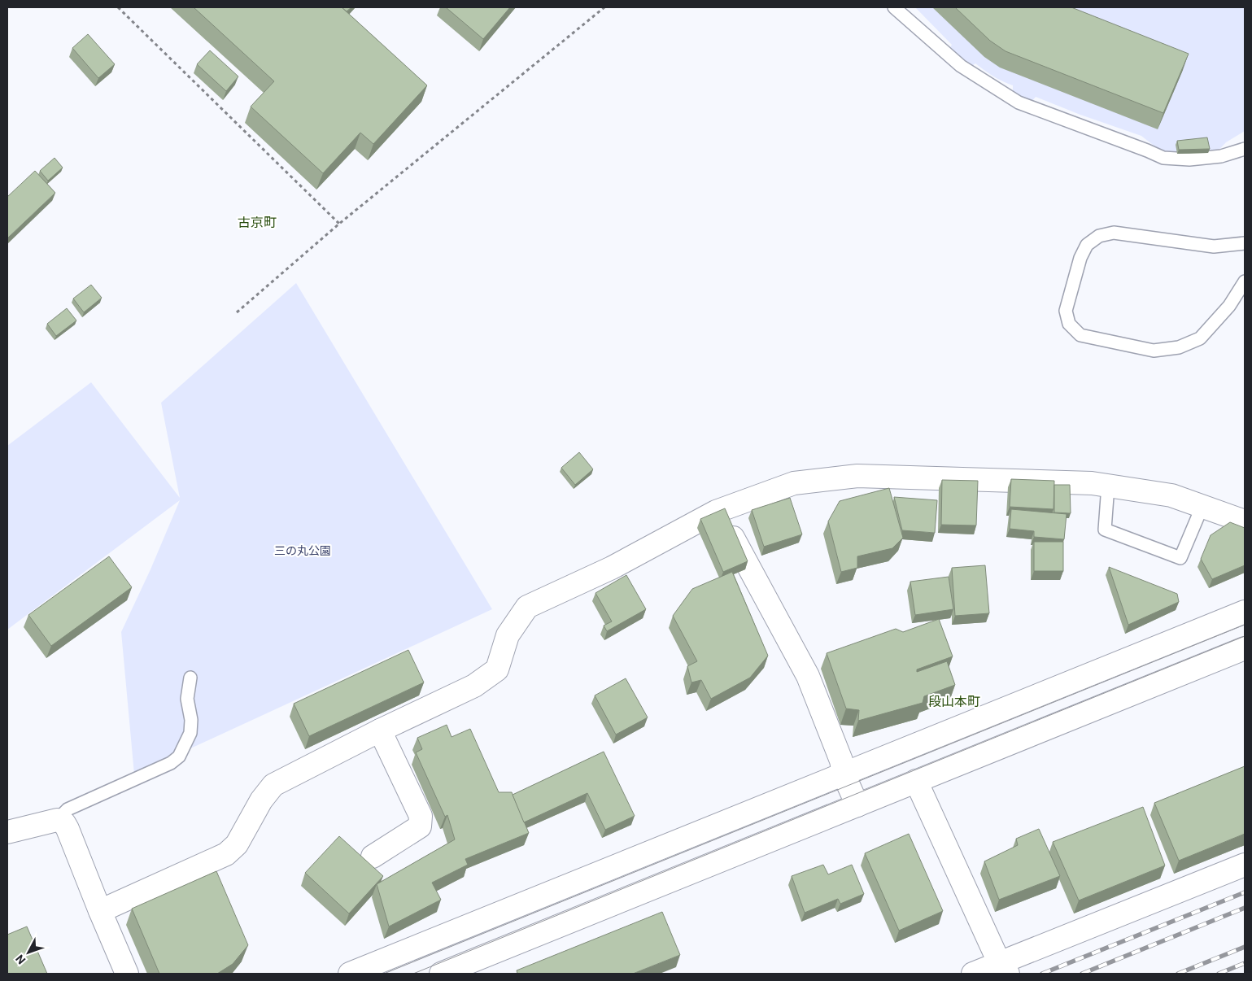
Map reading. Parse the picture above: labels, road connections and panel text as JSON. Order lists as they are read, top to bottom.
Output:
{
  "districts": ["古京町", "段山本町"],
  "parks": ["三の丸公園"],
  "north": "bottom left"
}
